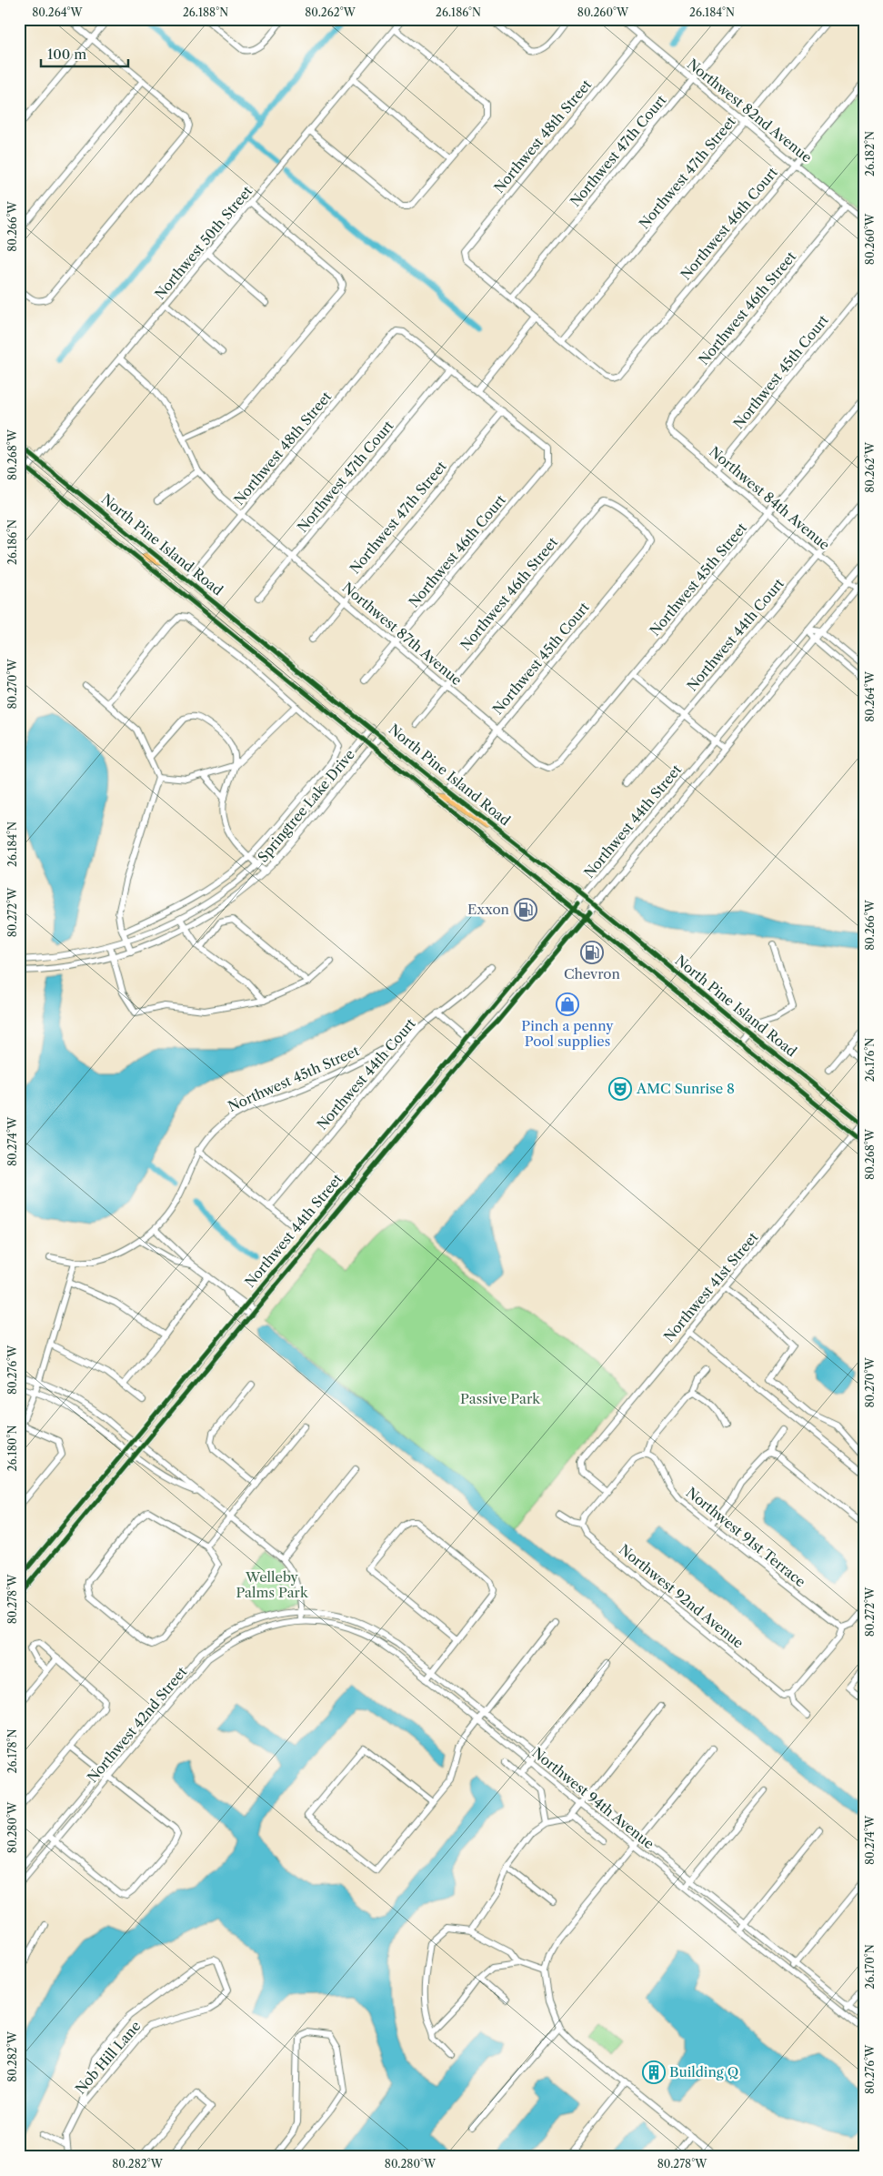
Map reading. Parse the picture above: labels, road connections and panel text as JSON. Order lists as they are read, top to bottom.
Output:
{
  "streets": {
    "main road": ["North Pine Island Road"],
    "street": [
      "Northwest 82nd Avenue",
      "Northwest 48th Street",
      "Northwest 47th Court",
      "Northwest 47th Street",
      "Northwest 46th Court",
      "Northwest 50th Street",
      "Northwest 46th Street",
      "Northwest 45th Court",
      "Northwest 84th Avenue",
      "Northwest 45th Street",
      "Northwest 87th Avenue",
      "Northwest 44th Court",
      "Springtree Lake Drive",
      "Northwest 44th Street",
      "Northwest 41st Street",
      "Northwest 91st Terrace",
      "Northwest 92nd Avenue",
      "Northwest 42nd Street",
      "Northwest 94th Avenue",
      "Nob Hill Lane"
    ]
  },
  "crossings": [
    ["Northwest 82nd Avenue", "Northwest 48th Street"],
    ["Northwest 82nd Avenue", "Northwest 47th Court"],
    ["Northwest 82nd Avenue", "Northwest 47th Street"],
    ["Northwest 82nd Avenue", "Northwest 46th Court"],
    ["Northwest 82nd Avenue", "Northwest 46th Street"],
    ["Northwest 48th Street", "Northwest 47th Court"],
    ["Northwest 48th Street", "North Pine Island Road"],
    ["Northwest 48th Street", "Northwest 87th Avenue"],
    ["Northwest 47th Court", "Northwest 87th Avenue"],
    ["Northwest 47th Street", "Northwest 46th Court"],
    ["Northwest 47th Street", "Northwest 87th Avenue"],
    ["Northwest 46th Court", "Northwest 87th Avenue"],
    ["Northwest 50th Street", "North Pine Island Road"],
    ["Northwest 50th Street", "Northwest 87th Avenue"],
    ["Northwest 46th Street", "Northwest 45th Court"],
    ["Northwest 46th Street", "Northwest 84th Avenue"],
    ["Northwest 46th Street", "Northwest 87th Avenue"],
    ["Northwest 45th Court", "Northwest 84th Avenue"],
    ["Northwest 45th Court", "North Pine Island Road"],
    ["Northwest 45th Court", "Northwest 87th Avenue"],
    ["Northwest 84th Avenue", "Northwest 45th Street"],
    ["Northwest 84th Avenue", "Northwest 44th Court"],
    ["Northwest 84th Avenue", "Northwest 44th Street"],
    ["North Pine Island Road", "Springtree Lake Drive"],
    ["North Pine Island Road", "Northwest 44th Street"],
    ["North Pine Island Road", "Northwest 41st Street"],
    ["Northwest 45th Street", "Northwest 87th Avenue"],
    ["Northwest 45th Street", "Northwest 44th Court"],
    ["Northwest 42nd Street", "Northwest 94th Avenue"]
  ],
  "parks": ["Passive Park", "Welleby Palms Park"],
  "places": {
    "fuel station": ["Exxon", "Chevron"],
    "shop": ["Pinch a penny Pool supplies"],
    "theatre": ["AMC Sunrise 8"],
    "building": ["Building Q"]
  },
  "scale_bar": "100 m",
  "coordinates": [
    "80.264°W",
    "26.188°N",
    "80.262°W",
    "26.186°N",
    "80.260°W",
    "26.184°N",
    "26.182°N",
    "80.266°W",
    "80.268°W",
    "80.270°W",
    "80.272°W",
    "26.176°N",
    "80.274°W",
    "80.276°W",
    "26.180°N",
    "80.278°W",
    "26.178°N",
    "80.280°W",
    "26.170°N",
    "80.282°W"
  ]
}
